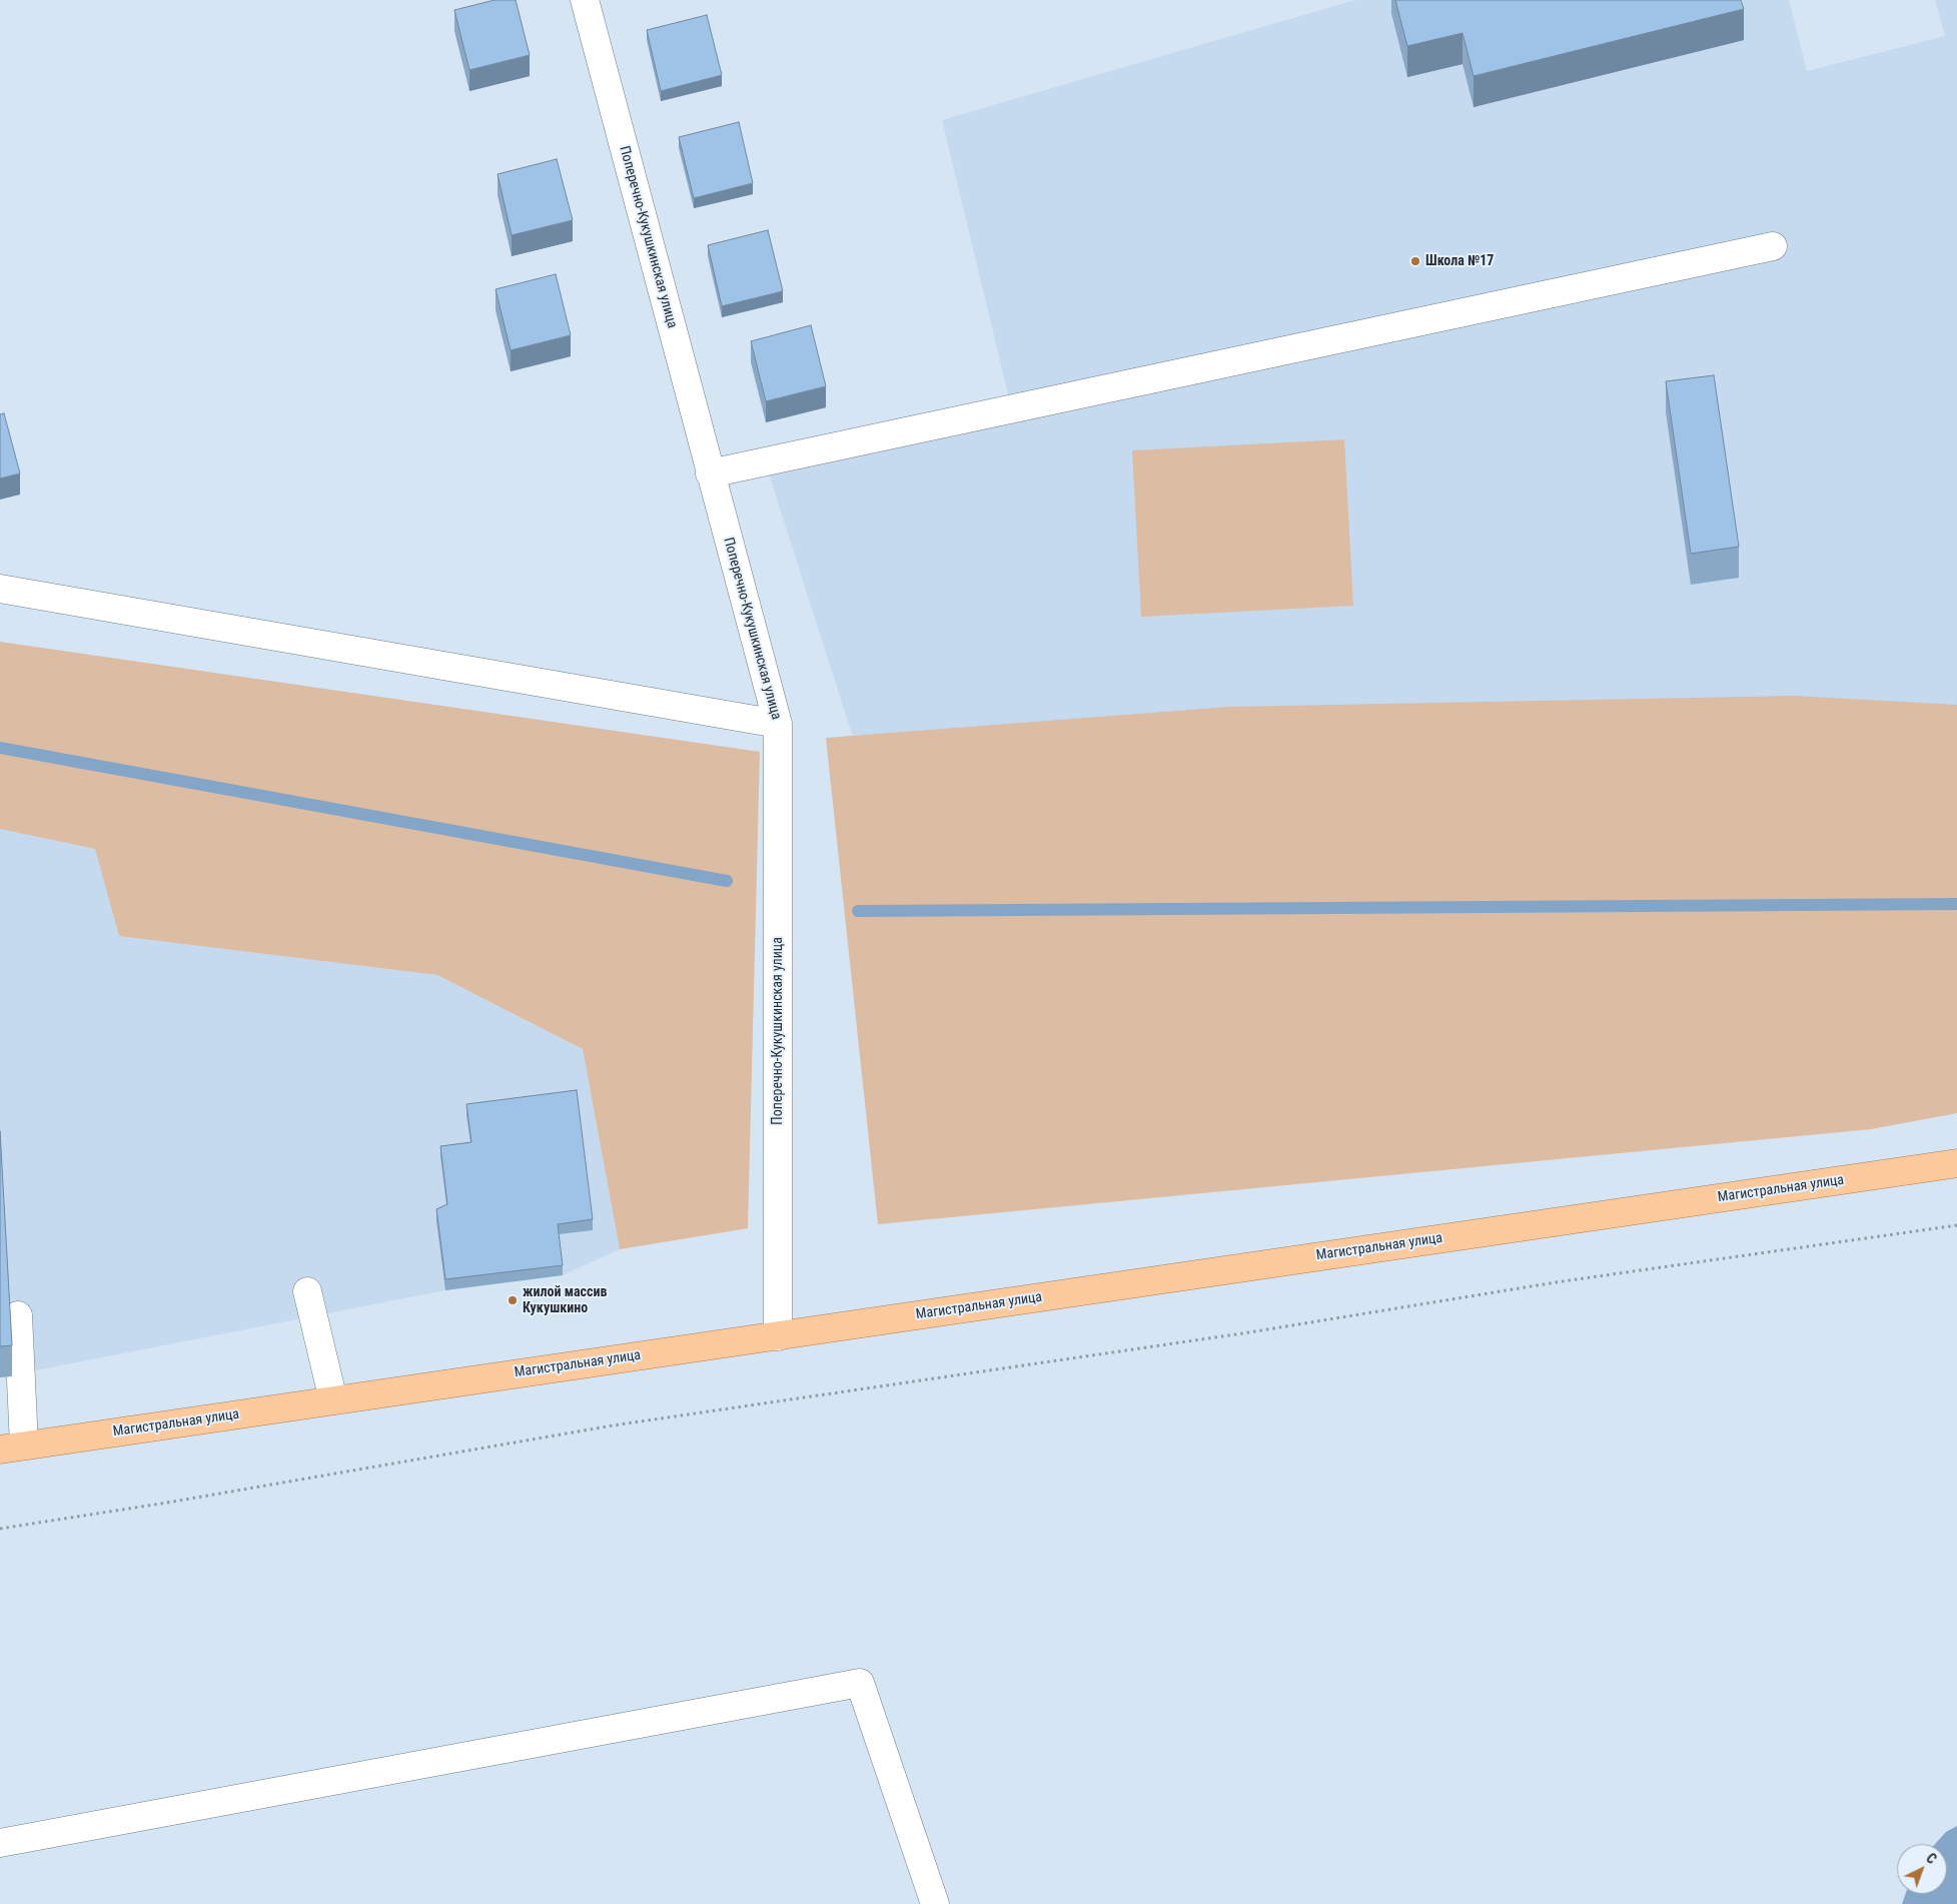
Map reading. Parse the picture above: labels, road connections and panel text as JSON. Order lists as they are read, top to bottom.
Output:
{
  "streets": {
    "main road": ["Магистральная улица"],
    "street": ["Поперечно-Кукушкинская улица"]
  },
  "crossings": [
    ["Поперечно-Кукушкинская улица", "Магистральная улица"]
  ],
  "places": ["Школа №17", "жилой массив Кукушкино"],
  "north": "top right"
}
